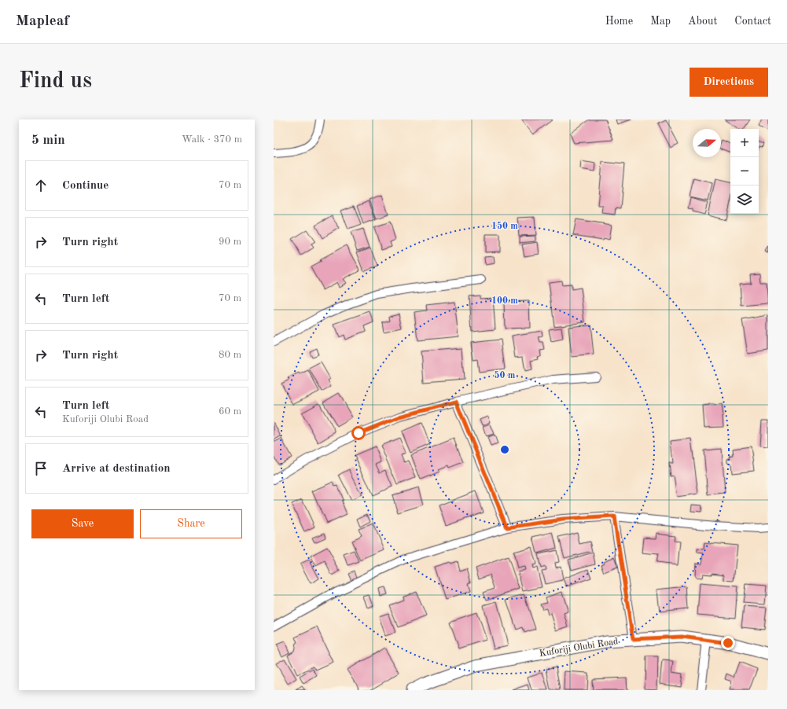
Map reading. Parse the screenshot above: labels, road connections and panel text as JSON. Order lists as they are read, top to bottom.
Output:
{
  "streets": {
    "street": ["Kuforiji Olubi Road"]
  },
  "north": "right",
  "page": {
    "header": "Mapleaf",
    "nav": [
      "Home",
      "Map",
      "About",
      "Contact"
    ],
    "buttons": [
      "Directions",
      ["Save", "Share"]
    ],
    "title": "Find us",
    "heading": ["5 min", "Walk · 370 m"],
    "map_buttons": ["+", "−"],
    "list": [
      ["Continue", "70 m"],
      ["Turn right", "90 m"],
      ["Turn left", "70 m"],
      ["Turn right", "80 m"],
      ["Turn left", "Kuforiji Olubi Road", "60 m"],
      "Arrive at destination"
    ]
  },
  "rings": ["150 m", "100 m", "50 m"]
}
